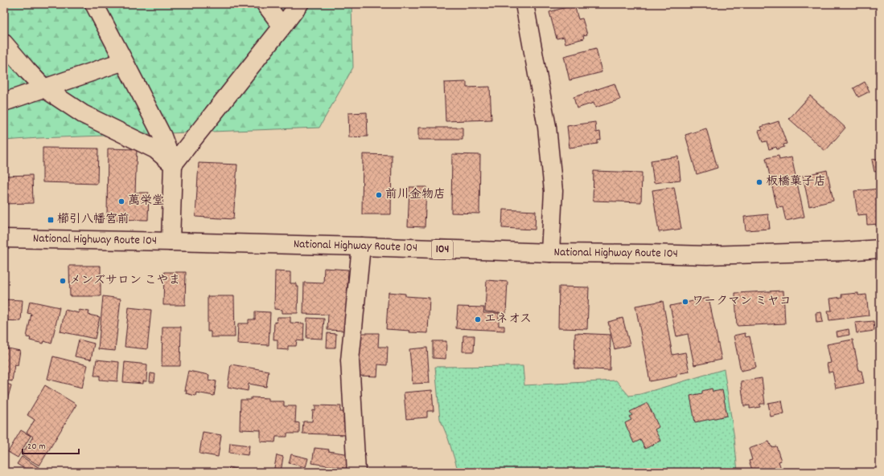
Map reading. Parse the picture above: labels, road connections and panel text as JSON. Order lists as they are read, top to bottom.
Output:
{
  "streets": {
    "main road": ["National Highway Route 104", "104"]
  },
  "places": {
    "other": [
      "板橋菓子店",
      "前川金物店",
      "萬栄堂",
      "メンズサロン こやま",
      "ワークマン ミヤコ",
      "エネオス"
    ],
    "transit": ["櫛引八幡宮前"]
  },
  "scale_bar": "20 m"
}
